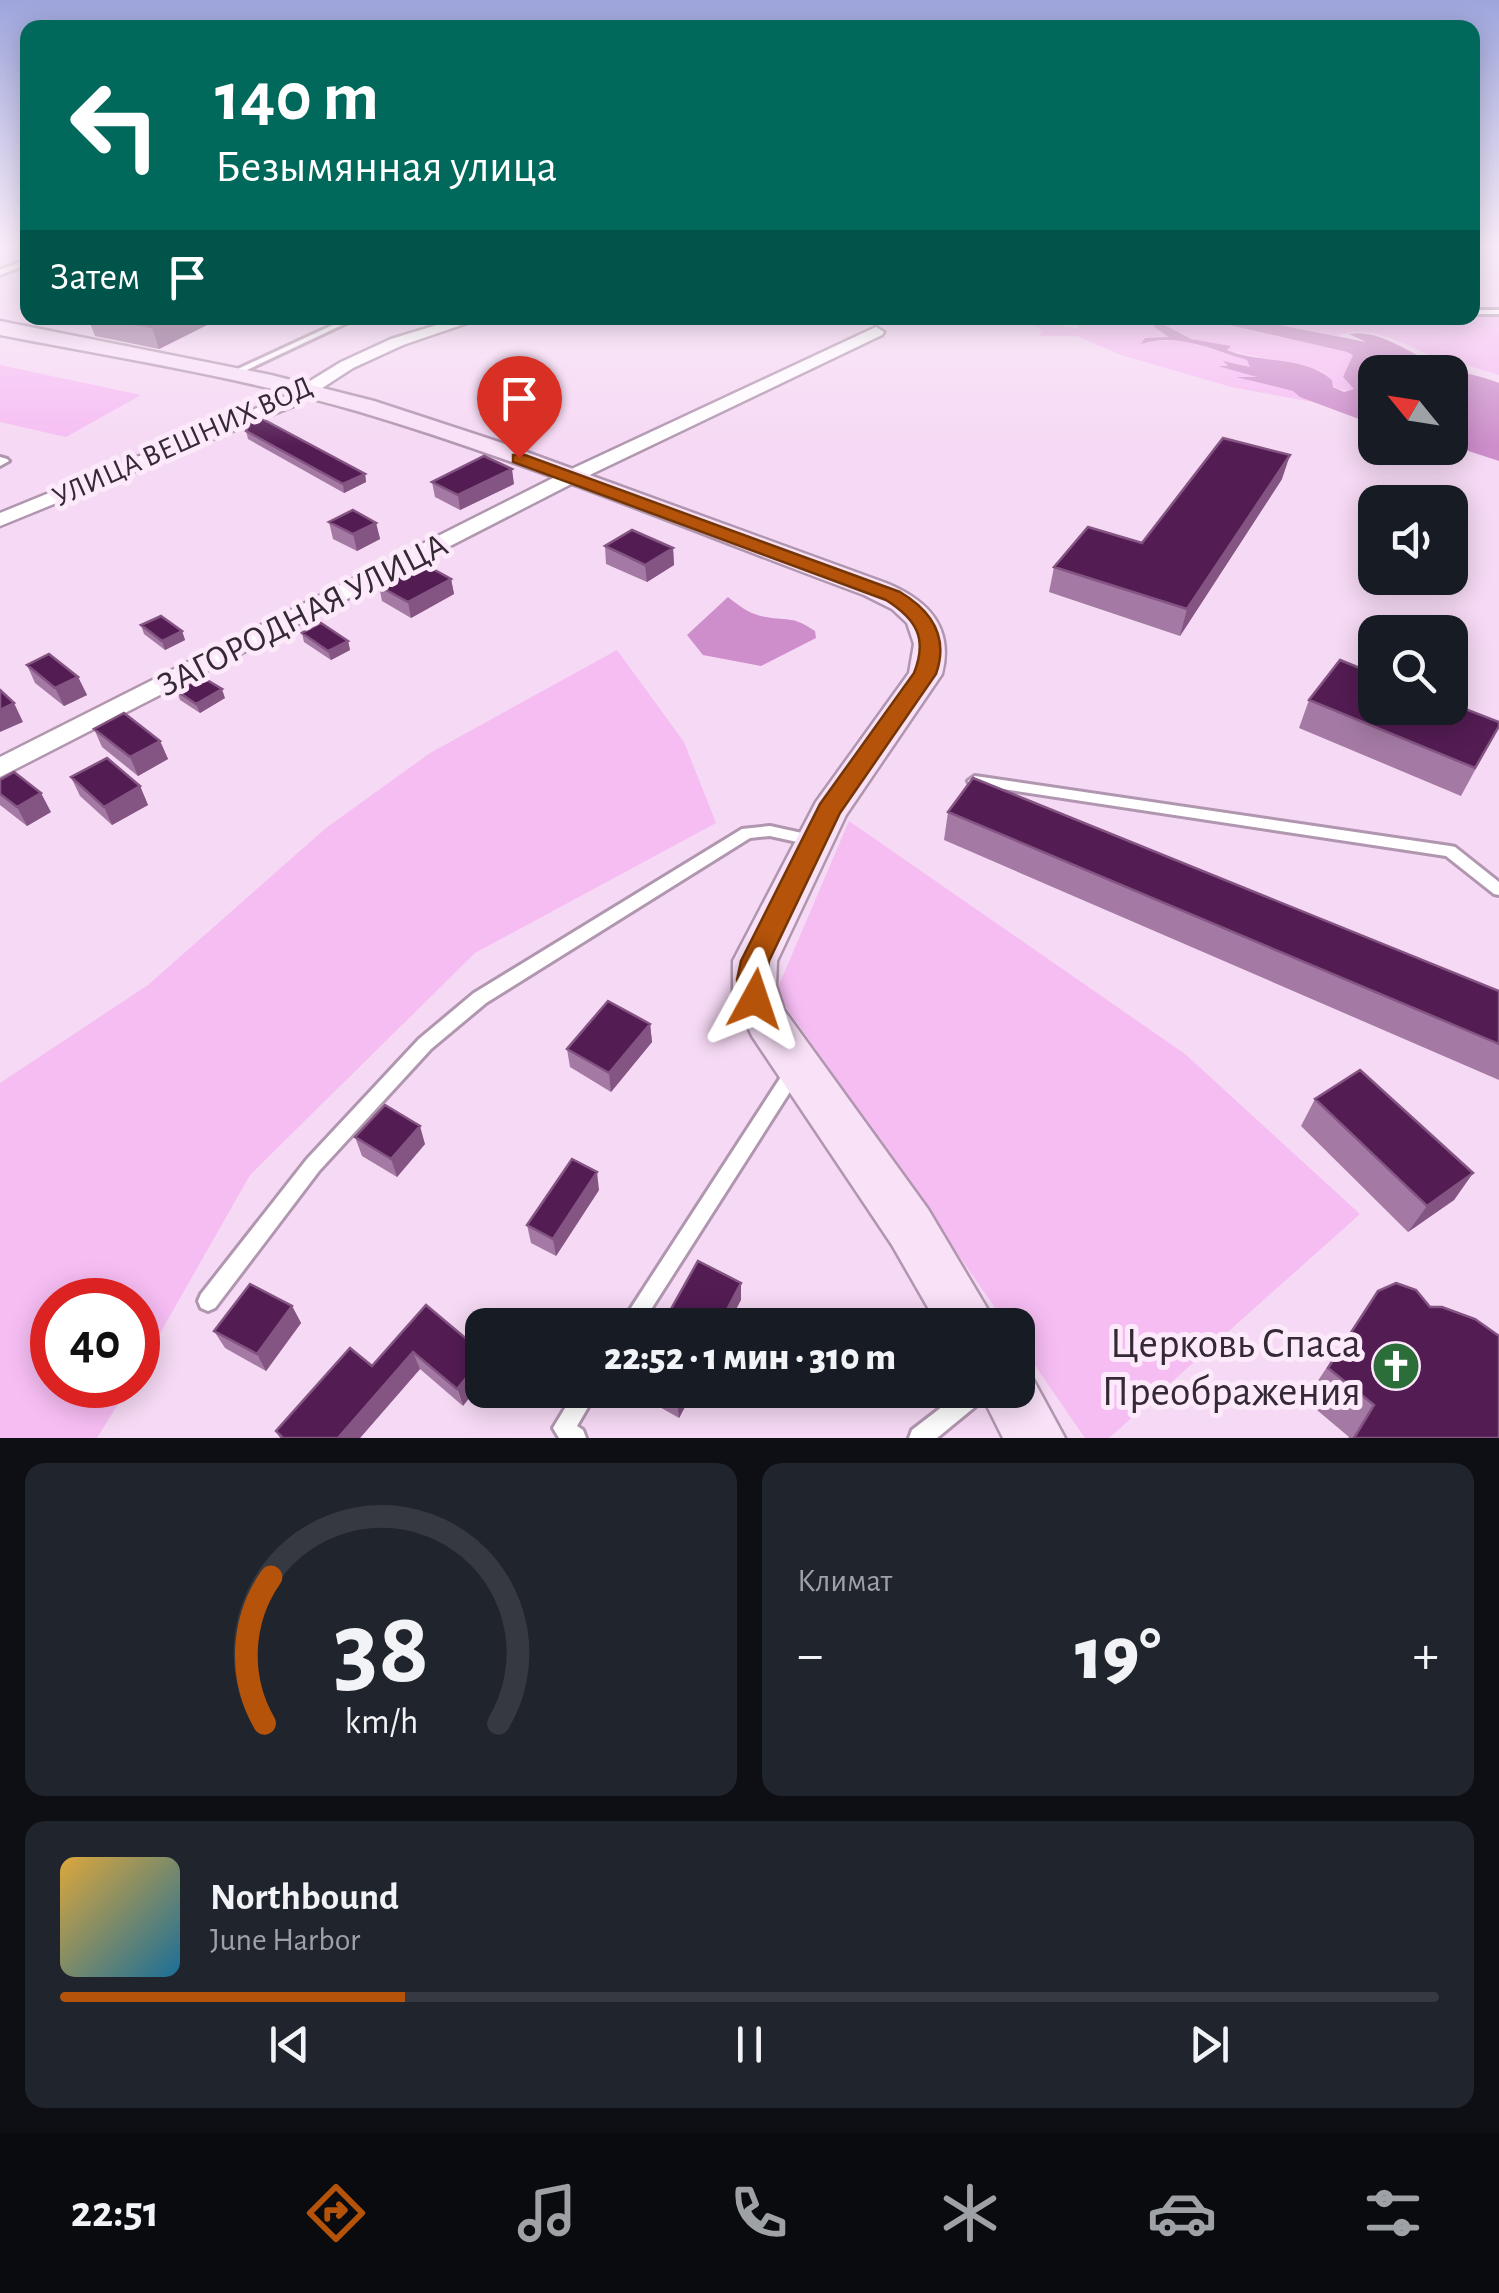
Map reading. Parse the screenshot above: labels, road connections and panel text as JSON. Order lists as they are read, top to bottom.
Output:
{
  "streets": {
    "street": ["УЛИЦА ВЕШНИХ ВОД", "ЗАГОРОДНАЯ УЛИЦА"]
  },
  "places": {
    "church": ["Церковь Спаса Преображения"]
  },
  "north": "top left",
  "page": {
    "turn": ["140 m", "Безымянная улица"],
    "then": "Затем",
    "limit": "40",
    "trip": "22:52 · 1 мин · 310 m",
    "tile": "Климат",
    "heat": ["−", "19°", "+"],
    "song": ["Northbound", "June Harbor"],
    "tabs": "22:51",
    "gauge": ["38", "km/h"]
  }
}
